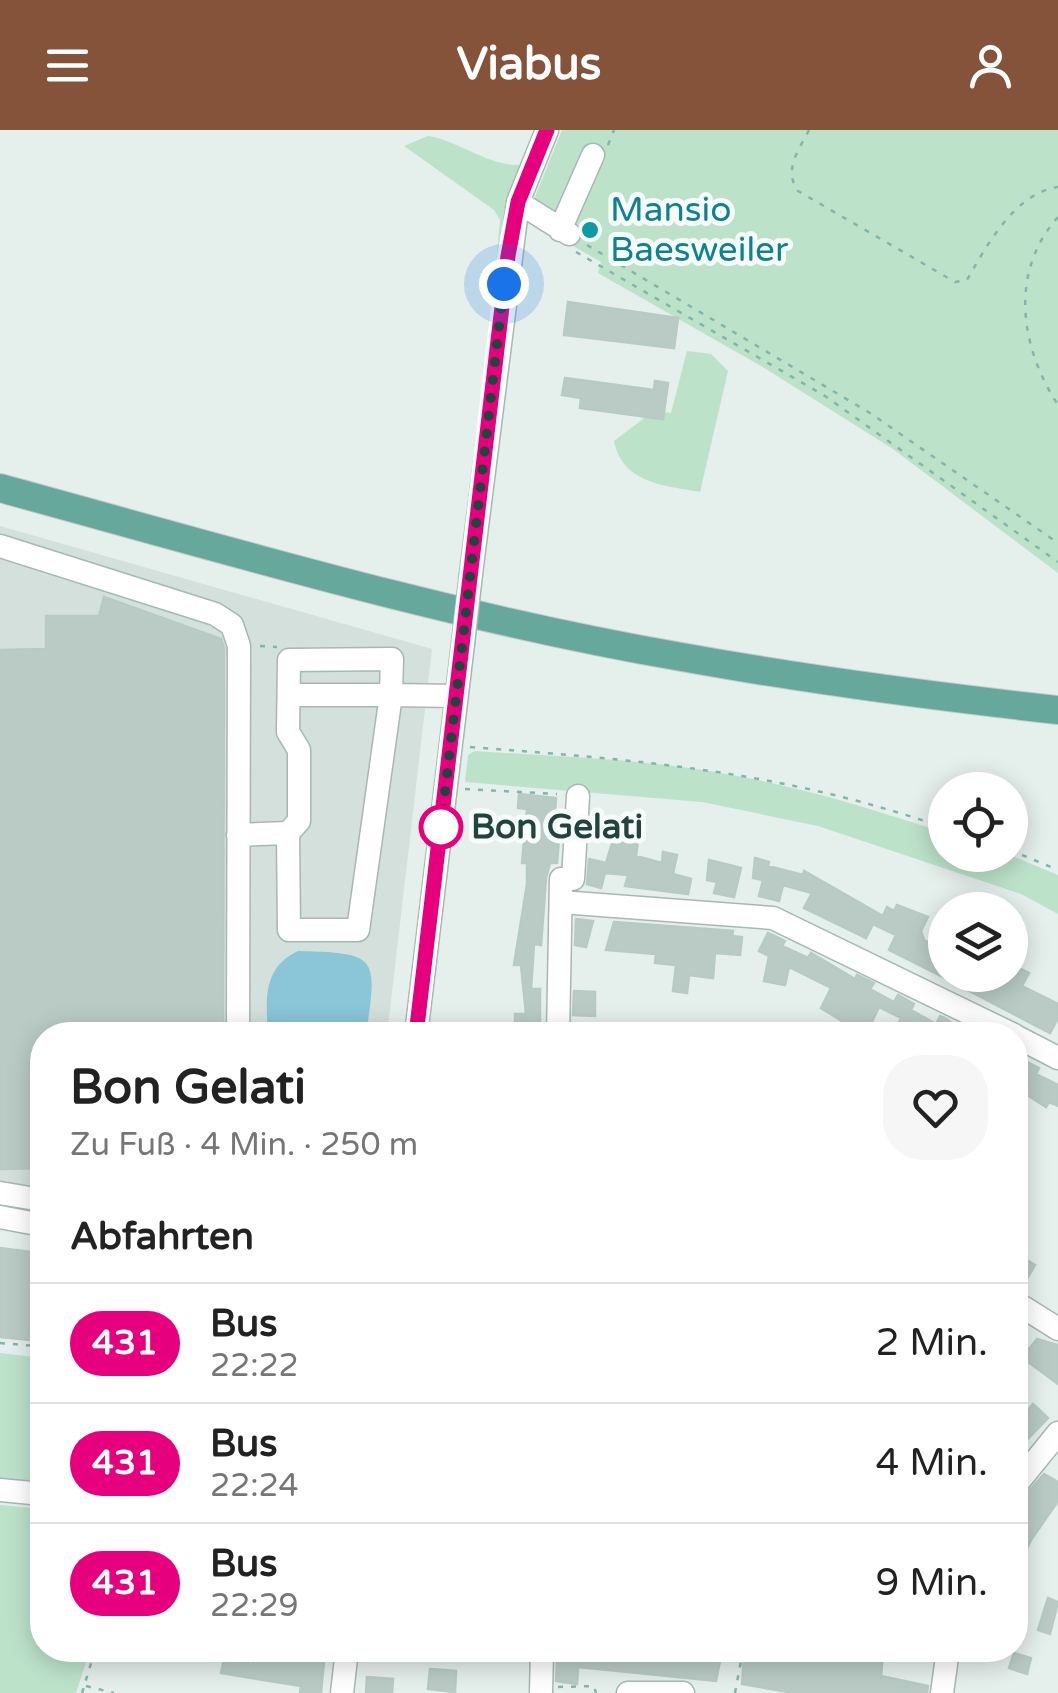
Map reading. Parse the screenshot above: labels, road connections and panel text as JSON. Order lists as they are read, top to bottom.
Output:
{
  "places": ["Mansio Baesweiler", "Bon Gelati"],
  "lines": ["bus line 431"],
  "page": {
    "header": "Viabus",
    "heading": [
      ["Bon Gelati", "Zu Fuß · 4 Min. · 250 m"],
      "Abfahrten"
    ],
    "list": [
      {
        "mark": "431",
        "name": "Bus",
        "note": "22:22",
        "value": "2 Min."
      },
      {
        "mark": "431",
        "name": "Bus",
        "note": "22:24",
        "value": "4 Min."
      },
      {
        "mark": "431",
        "name": "Bus",
        "note": "22:29",
        "value": "9 Min."
      }
    ]
  }
}
